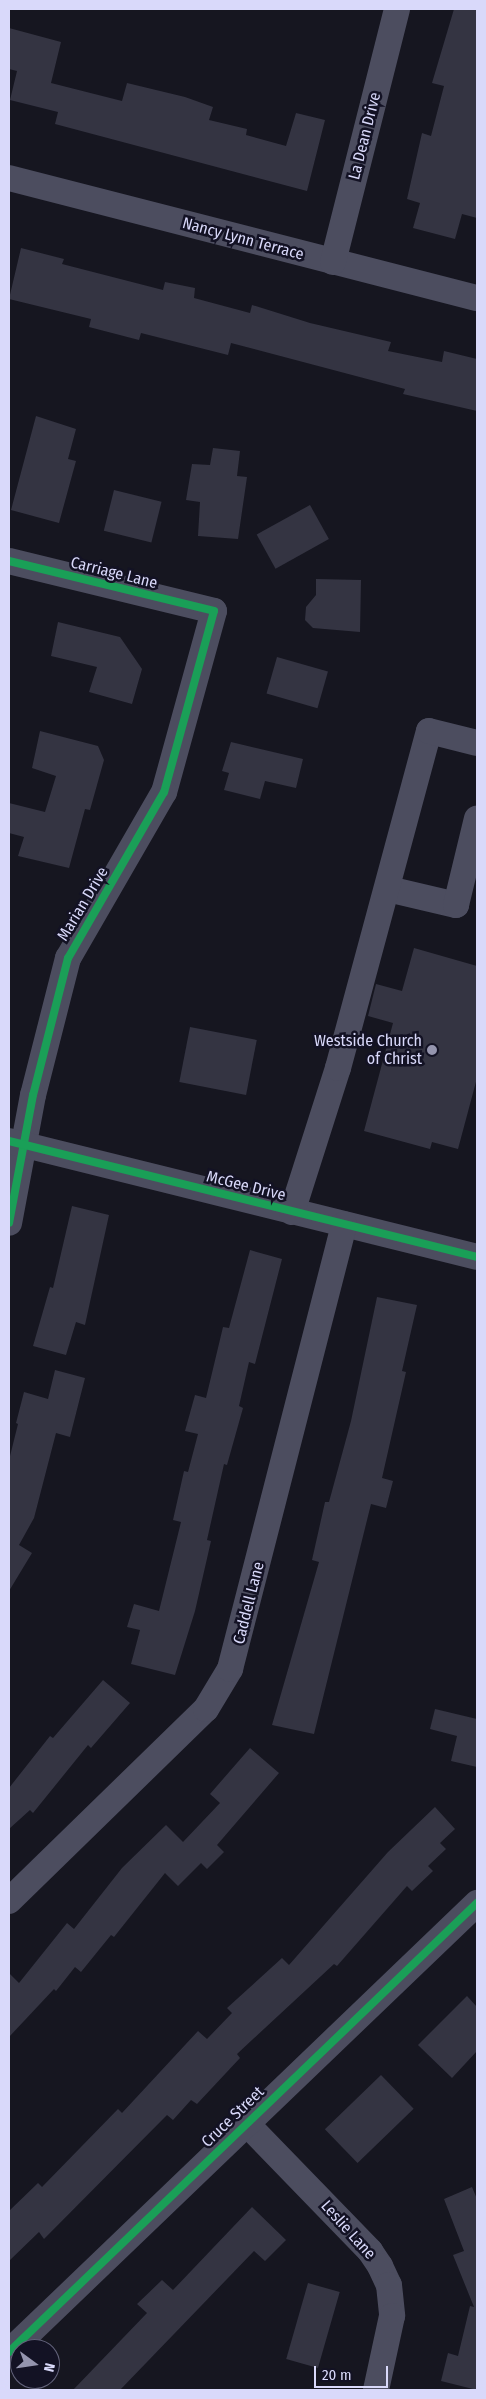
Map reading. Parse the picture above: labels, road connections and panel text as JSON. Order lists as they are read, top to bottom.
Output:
{
  "streets": {
    "street": [
      "La Dean Drive",
      "Nancy Lynn Terrace",
      "Carriage Lane",
      "Marian Drive",
      "McGee Drive",
      "Caddell Lane",
      "Cruce Street",
      "Leslie Lane"
    ]
  },
  "crossings": [
    ["La Dean Drive", "Nancy Lynn Terrace"],
    ["Carriage Lane", "Marian Drive"],
    ["Marian Drive", "McGee Drive"],
    ["McGee Drive", "Caddell Lane"],
    ["Cruce Street", "Leslie Lane"]
  ],
  "places": ["Westside Church of Christ"],
  "scale_bar": "20 m",
  "north": "right"
}
